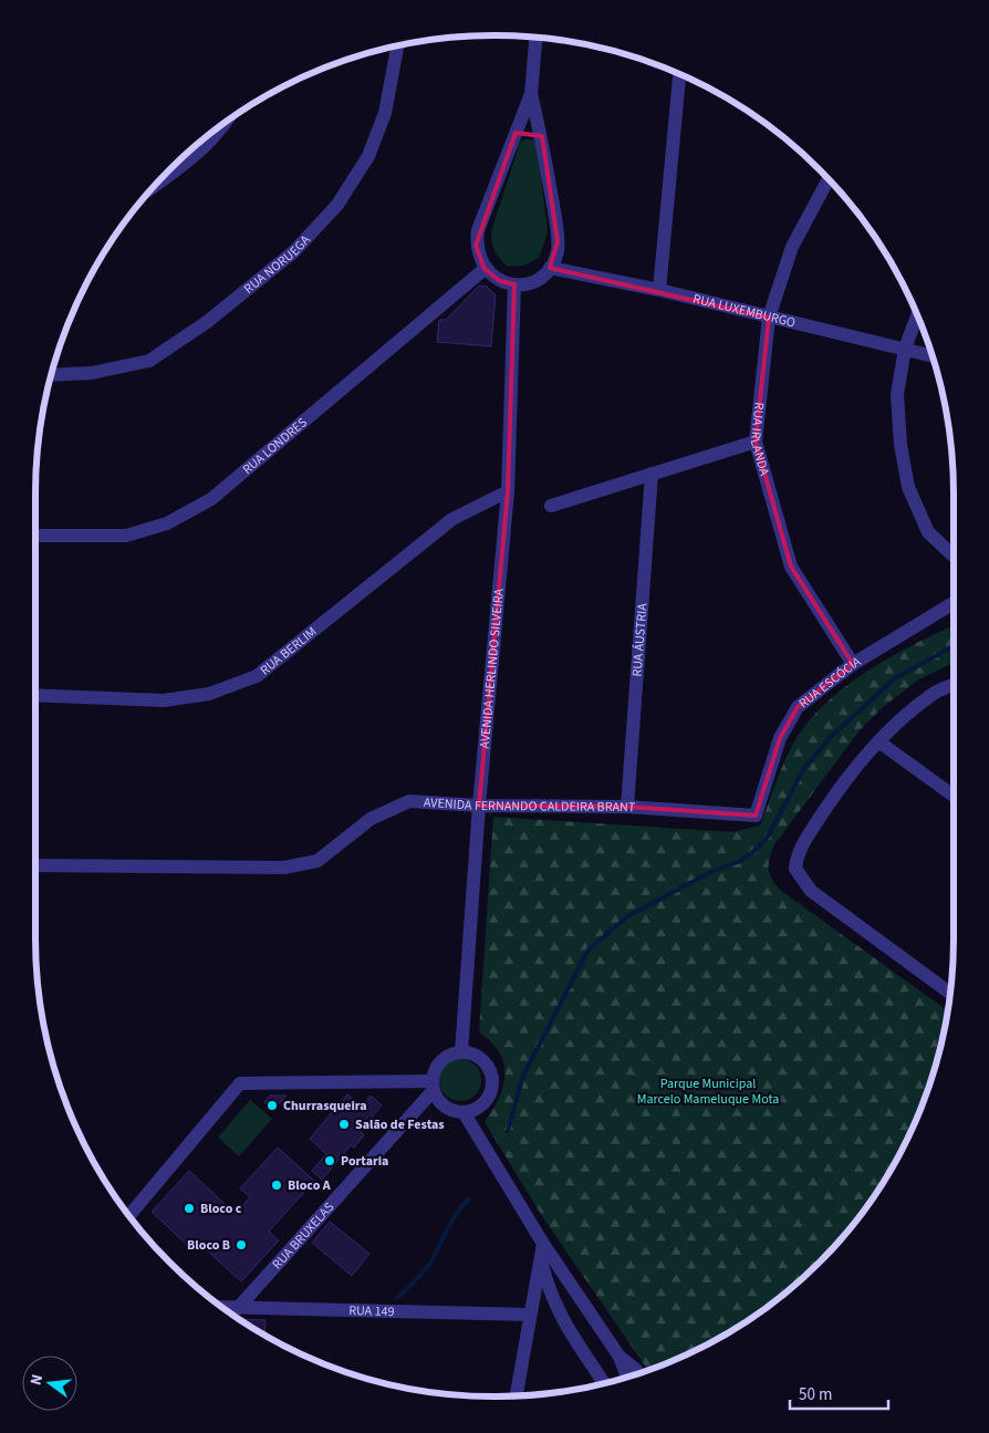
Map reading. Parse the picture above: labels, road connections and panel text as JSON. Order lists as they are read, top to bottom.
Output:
{
  "streets": {
    "street": [
      "RUA NORUEGA",
      "RUA LUXEMBURGO",
      "RUA IRLANDA",
      "RUA LONDRES",
      "RUA ÁUSTRIA",
      "RUA BERLIM",
      "AVENIDA HERLINDO SILVEIRA",
      "RUA ESCÓCIA",
      "AVENIDA FERNANDO CALDEIRA BRANT",
      "RUA BRUXELAS",
      "RUA 149"
    ]
  },
  "crossings": [
    ["RUA LUXEMBURGO", "RUA IRLANDA"],
    ["RUA IRLANDA", "RUA ESCÓCIA"],
    ["RUA ÁUSTRIA", "AVENIDA FERNANDO CALDEIRA BRANT"],
    ["RUA BERLIM", "AVENIDA HERLINDO SILVEIRA"],
    ["AVENIDA HERLINDO SILVEIRA", "AVENIDA FERNANDO CALDEIRA BRANT"],
    ["AVENIDA HERLINDO SILVEIRA", "RUA BRUXELAS"],
    ["RUA ESCÓCIA", "AVENIDA FERNANDO CALDEIRA BRANT"],
    ["RUA BRUXELAS", "RUA 149"]
  ],
  "parks": ["Parque Municipal Marcelo Mameluque Mota"],
  "places": [
    "Churrasqueira",
    "Salão de Festas",
    "Portaria",
    "Bloco A",
    "Bloco c",
    "Bloco B"
  ],
  "scale_bar": "50 m",
  "north": "left"
}
